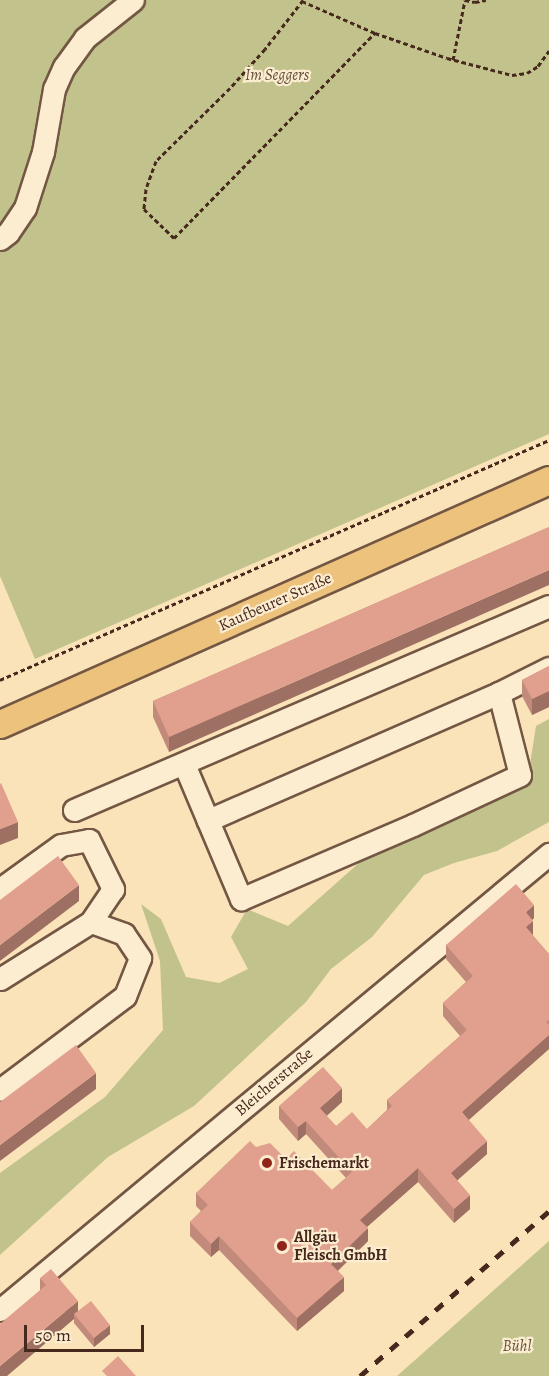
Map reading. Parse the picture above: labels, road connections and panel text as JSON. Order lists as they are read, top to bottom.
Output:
{
  "streets": {
    "main road": ["Kaufbeurer Straße"],
    "street": ["Bleicherstraße"]
  },
  "parks": ["Im Seggers", "Bühl"],
  "places": ["Frischemarkt", "Allgäu Fleisch GmbH"],
  "scale_bar": "50 m"
}
